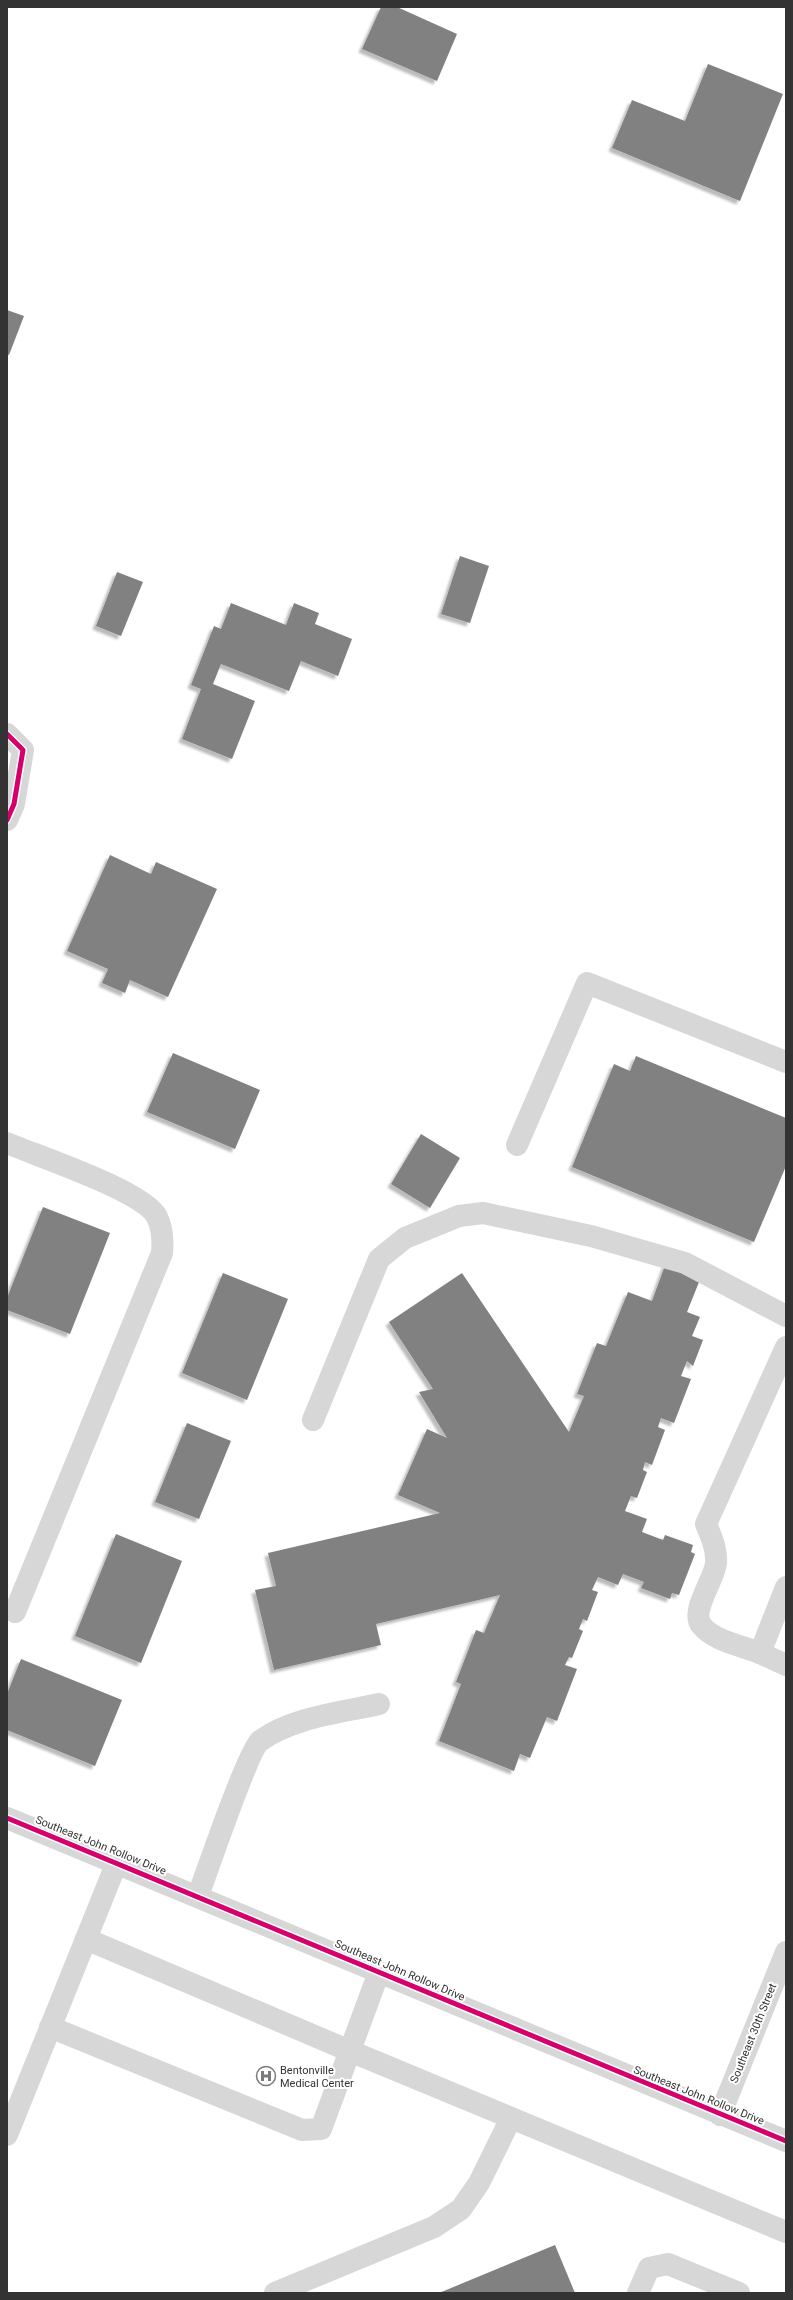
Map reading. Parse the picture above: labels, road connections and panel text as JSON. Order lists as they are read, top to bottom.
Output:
{
  "streets": {
    "street": ["Southeast John Rollow Drive", "Southeast 30th Street"]
  },
  "crossings": [
    ["Southeast John Rollow Drive", "Southeast 30th Street"]
  ],
  "places": {
    "hospital": ["Bentonville Medical Center"]
  }
}
